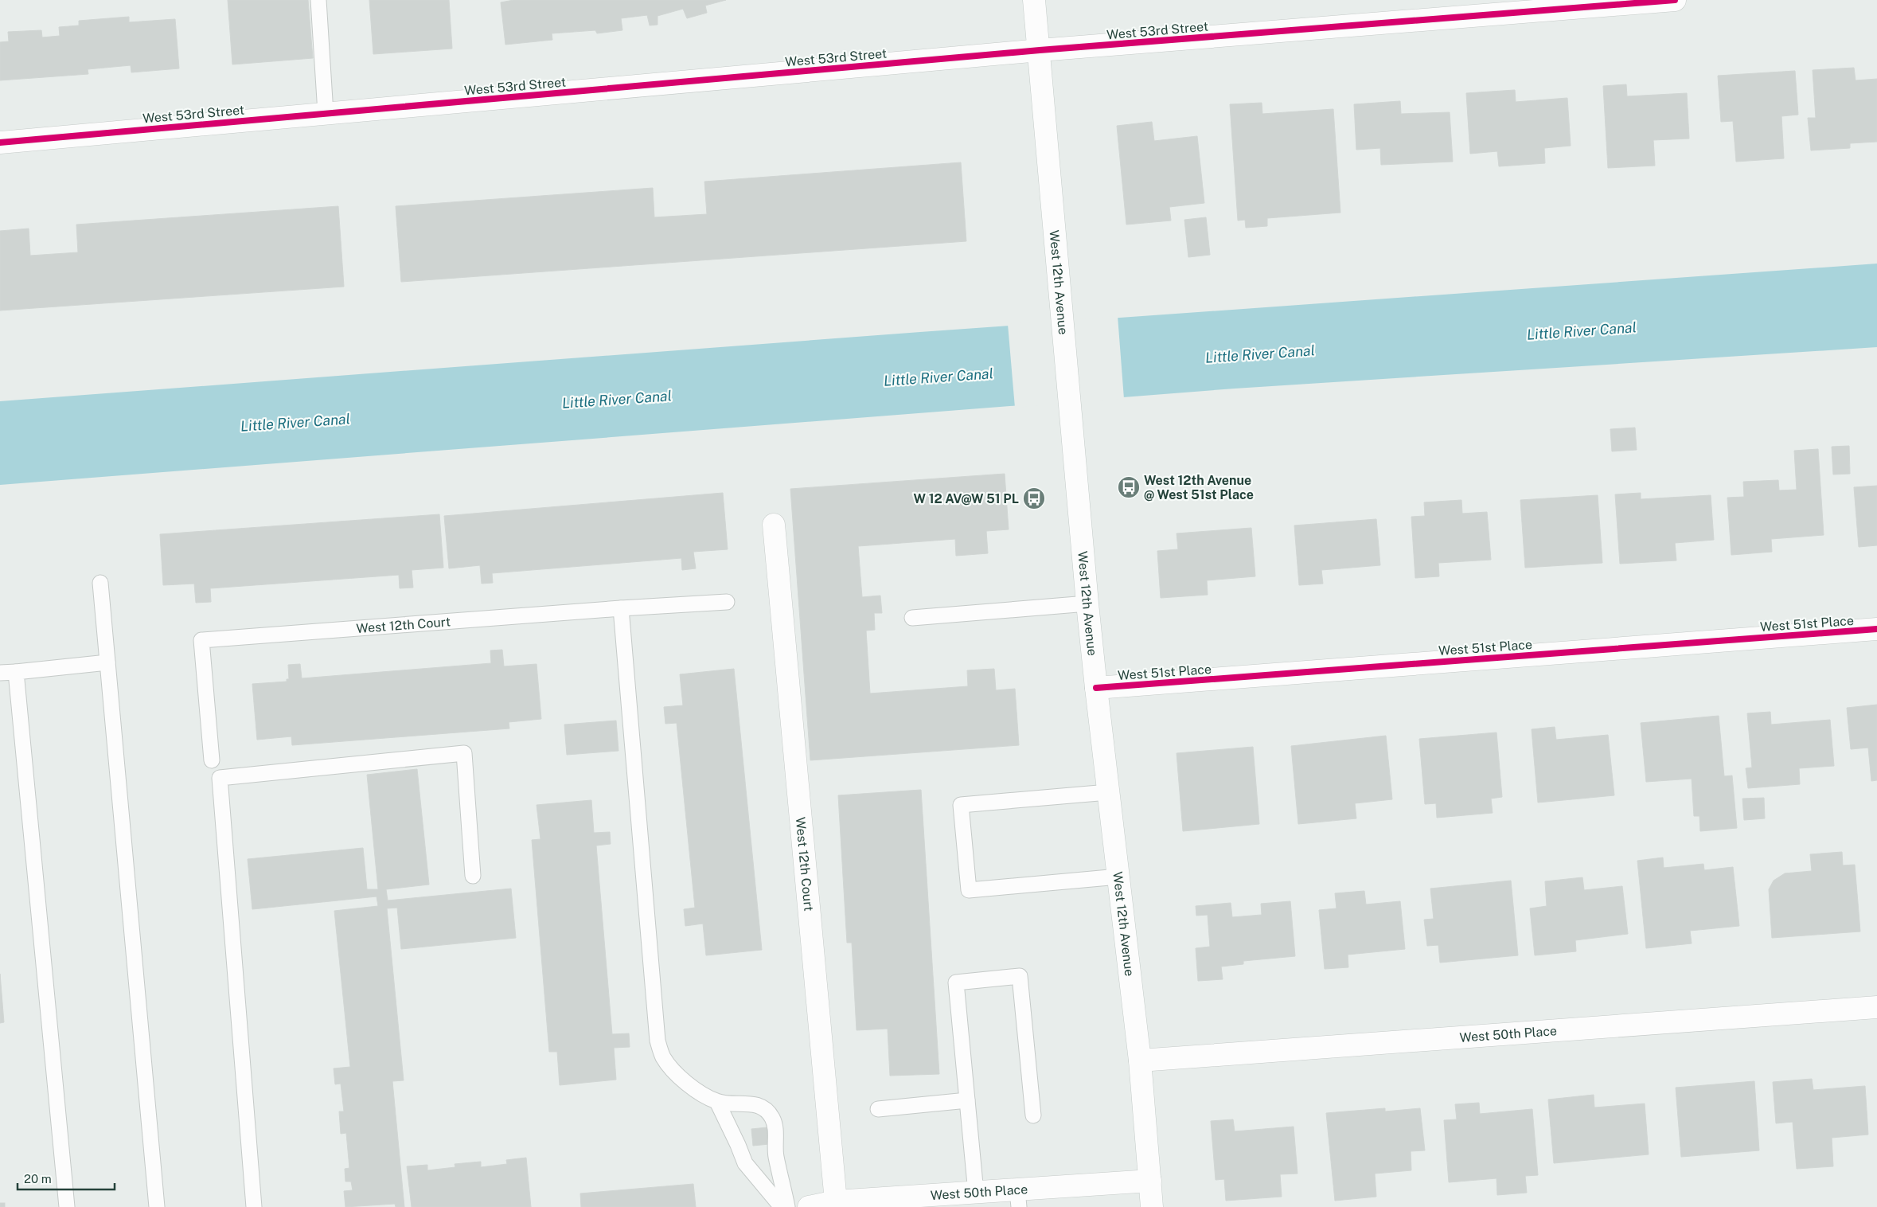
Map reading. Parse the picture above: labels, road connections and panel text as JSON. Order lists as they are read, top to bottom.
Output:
{
  "streets": {
    "street": [
      "West 53rd Street",
      "West 12th Avenue",
      "West 51st Place",
      "West 12th Court",
      "West 50th Place"
    ]
  },
  "crossings": [
    ["West 53rd Street", "West 12th Avenue"],
    ["West 12th Avenue", "West 51st Place"],
    ["West 12th Avenue", "West 50th Place"],
    ["West 12th Court", "West 50th Place"]
  ],
  "water": ["Little River Canal"],
  "places": {
    "bus stop": ["West 12th Avenue @ West 51st Place", "W 12 AV@W 51 PL"]
  },
  "scale_bar": "20 m"
}
